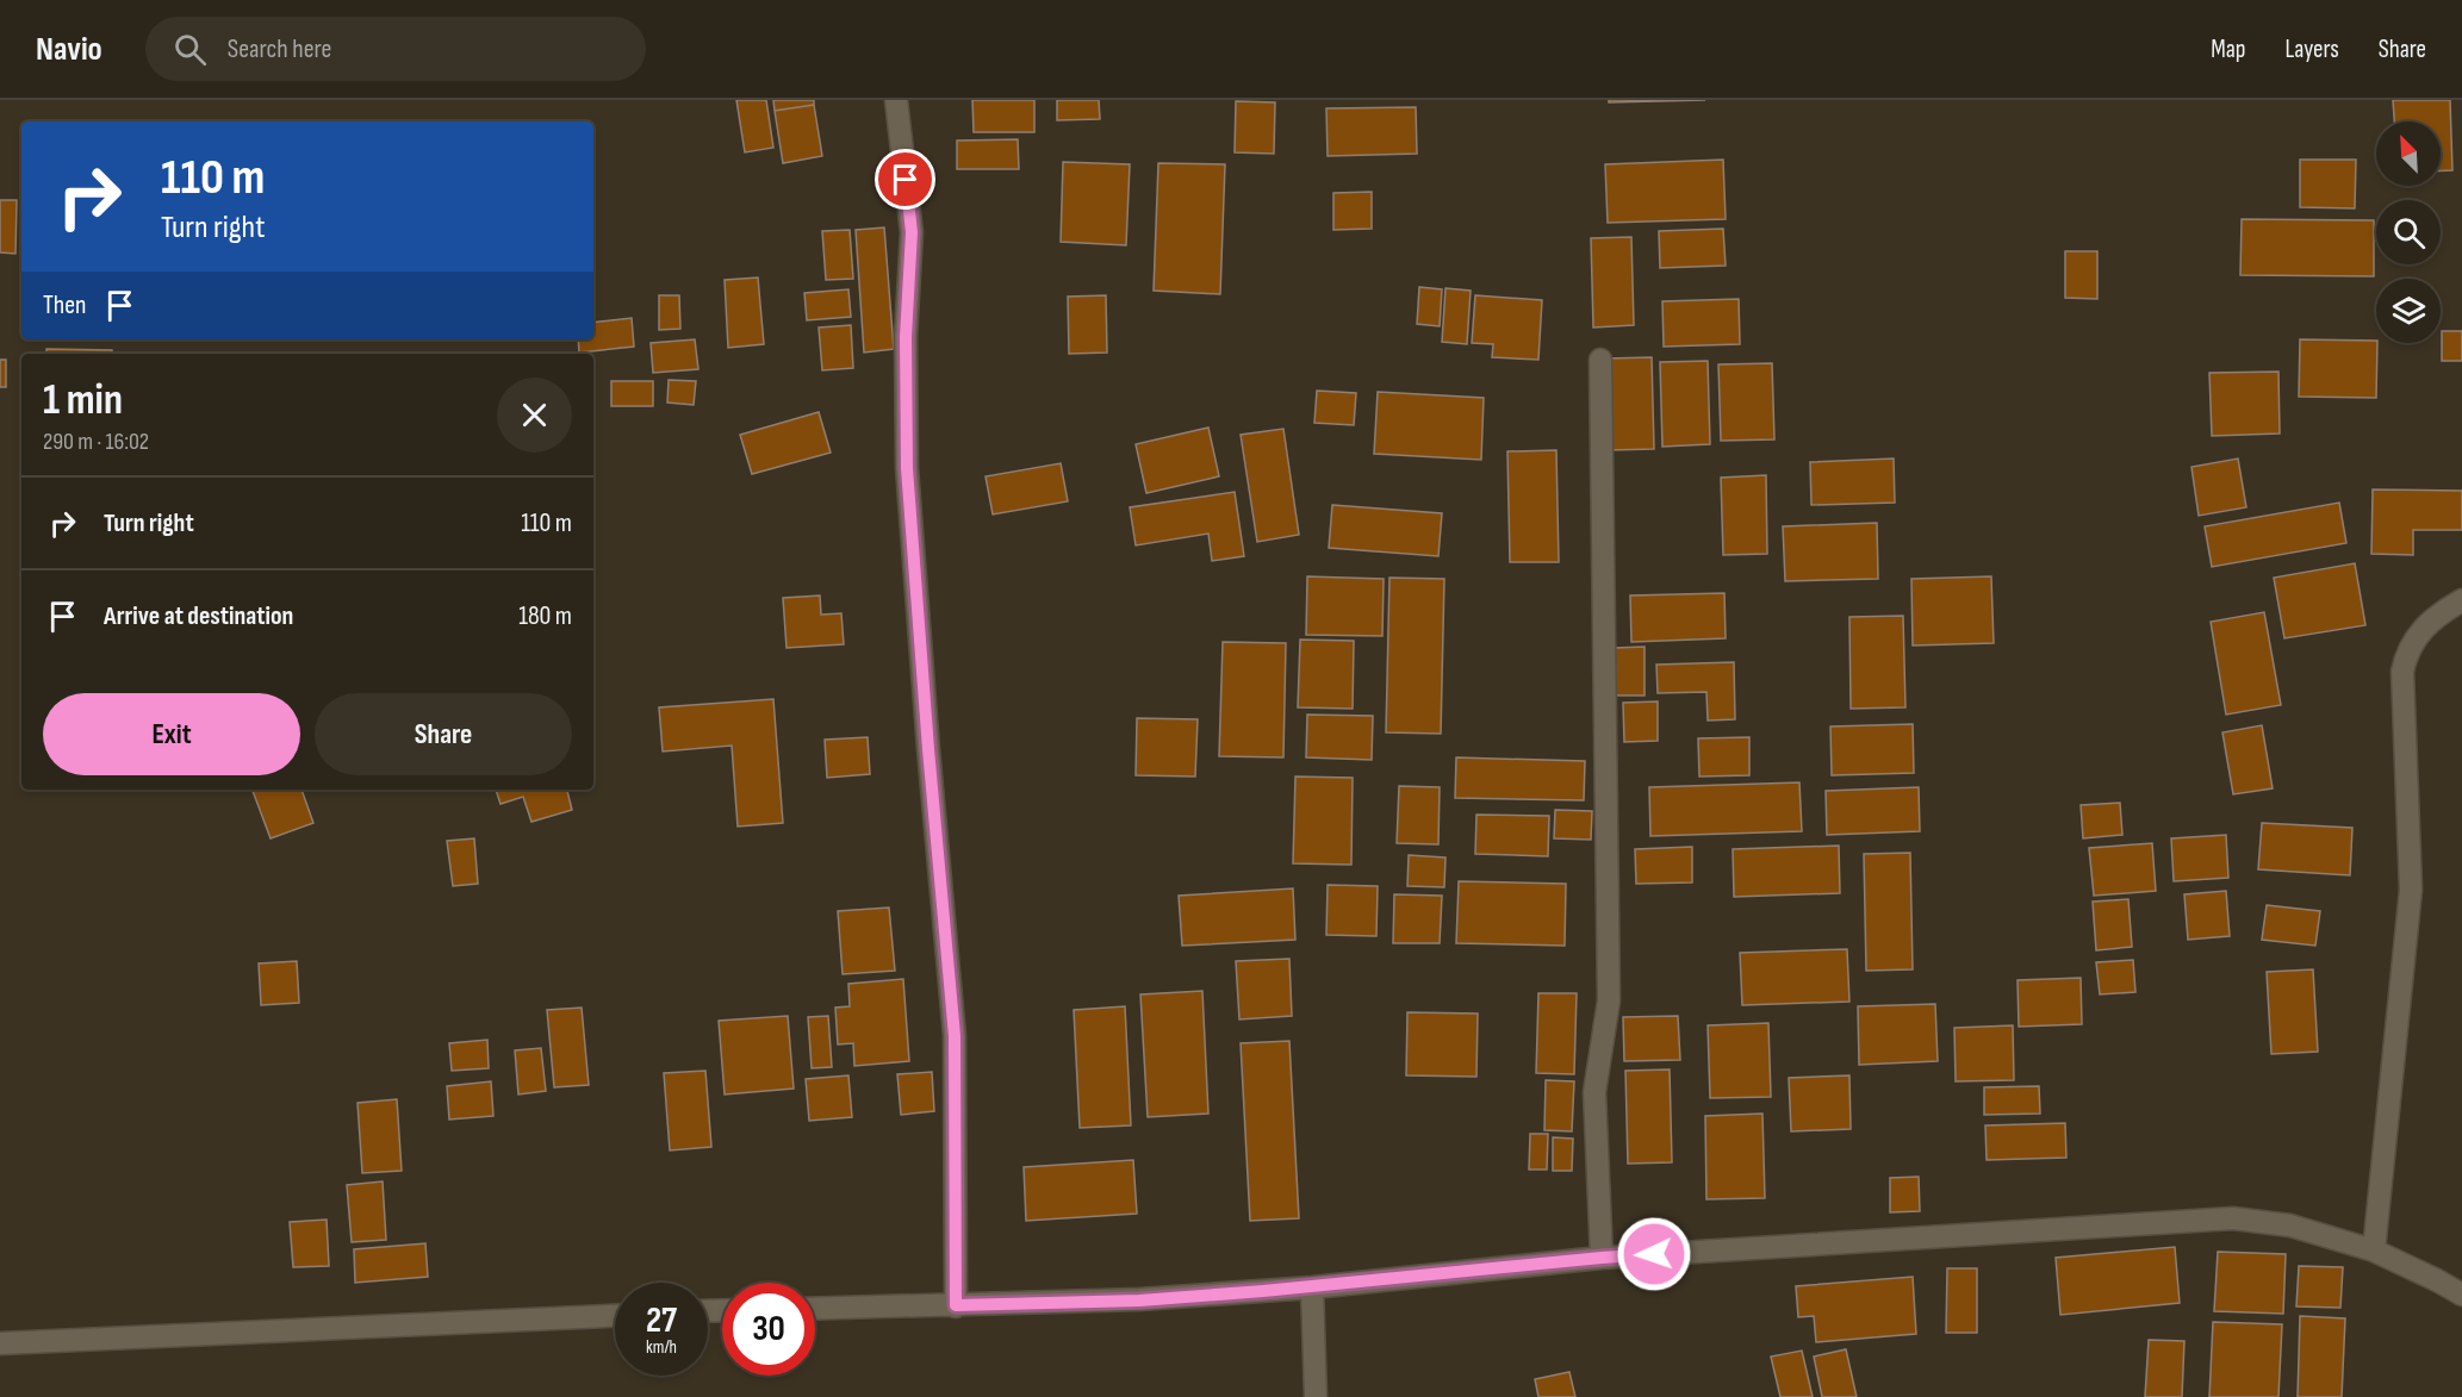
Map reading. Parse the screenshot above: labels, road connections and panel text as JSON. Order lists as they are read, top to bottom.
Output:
{
  "north": "top left",
  "page": {
    "header": "Navio",
    "search": "Search here",
    "nav": ["Map", "Layers", "Share"],
    "turn": ["110 m", "Turn right"],
    "then": "Then",
    "heading": ["1 min", "290 m · 16:02"],
    "list": [
      {
        "name": "Turn right",
        "value": "110 m"
      },
      {
        "name": "Arrive at destination",
        "value": "180 m"
      }
    ],
    "buttons": ["Exit", "Share"],
    "speed": "27 km/h",
    "limit": "30"
  }
}
